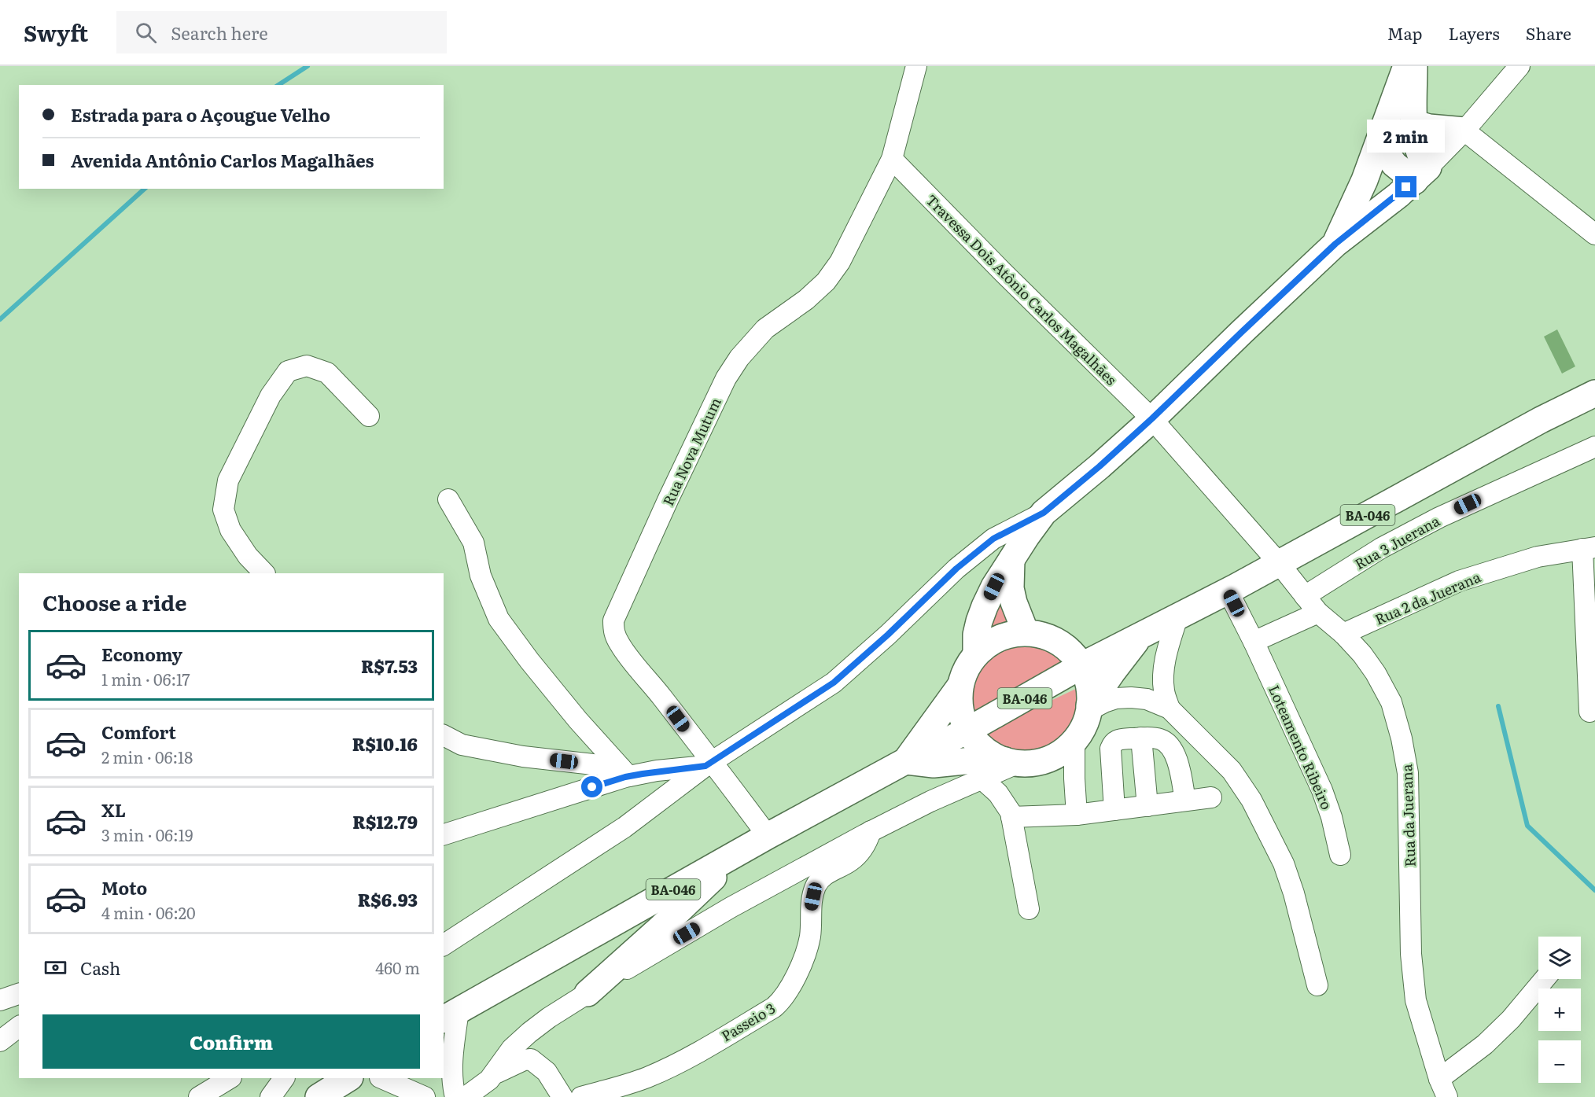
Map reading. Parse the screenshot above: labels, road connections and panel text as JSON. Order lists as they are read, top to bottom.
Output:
{
  "streets": {
    "main road": ["BA-046"],
    "street": [
      "Travessa Dois Atônio Carlos Magalhães",
      "Rua Nova Mutum",
      "Rua 3 Juerana",
      "Rua 2 da Juerana",
      "Loteamento Ribeiro",
      "Rua da Juerana",
      "Passeio 3"
    ]
  },
  "crossings": [
    ["Travessa Dois Atônio Carlos Magalhães", "Rua Nova Mutum"],
    ["Travessa Dois Atônio Carlos Magalhães", "BA-046"],
    ["Travessa Dois Atônio Carlos Magalhães", "Rua da Juerana"],
    ["Rua Nova Mutum", "BA-046"],
    ["BA-046", "Rua da Juerana"],
    ["Rua 3 Juerana", "Rua da Juerana"],
    ["Rua 2 da Juerana", "Rua da Juerana"]
  ],
  "page": {
    "header": "Swyft",
    "search": "Search here",
    "nav": ["Map", "Layers", "Share"],
    "banner": ["Estrada para o Açougue Velho", "Avenida Antônio Carlos Magalhães"],
    "bubble": "2 min",
    "heading": "Choose a ride",
    "list": [
      {
        "name": "Economy",
        "note": "1 min · 06:17",
        "value": "R$7.53"
      },
      {
        "name": "Comfort",
        "note": "2 min · 06:18",
        "value": "R$10.16"
      },
      {
        "name": "XL",
        "note": "3 min · 06:19",
        "value": "R$12.79"
      },
      {
        "name": "Moto",
        "note": "4 min · 06:20",
        "value": "R$6.93"
      }
    ],
    "map_buttons": ["+", "−"],
    "pay": ["Cash", "460 m"],
    "buttons": "Confirm"
  }
}
